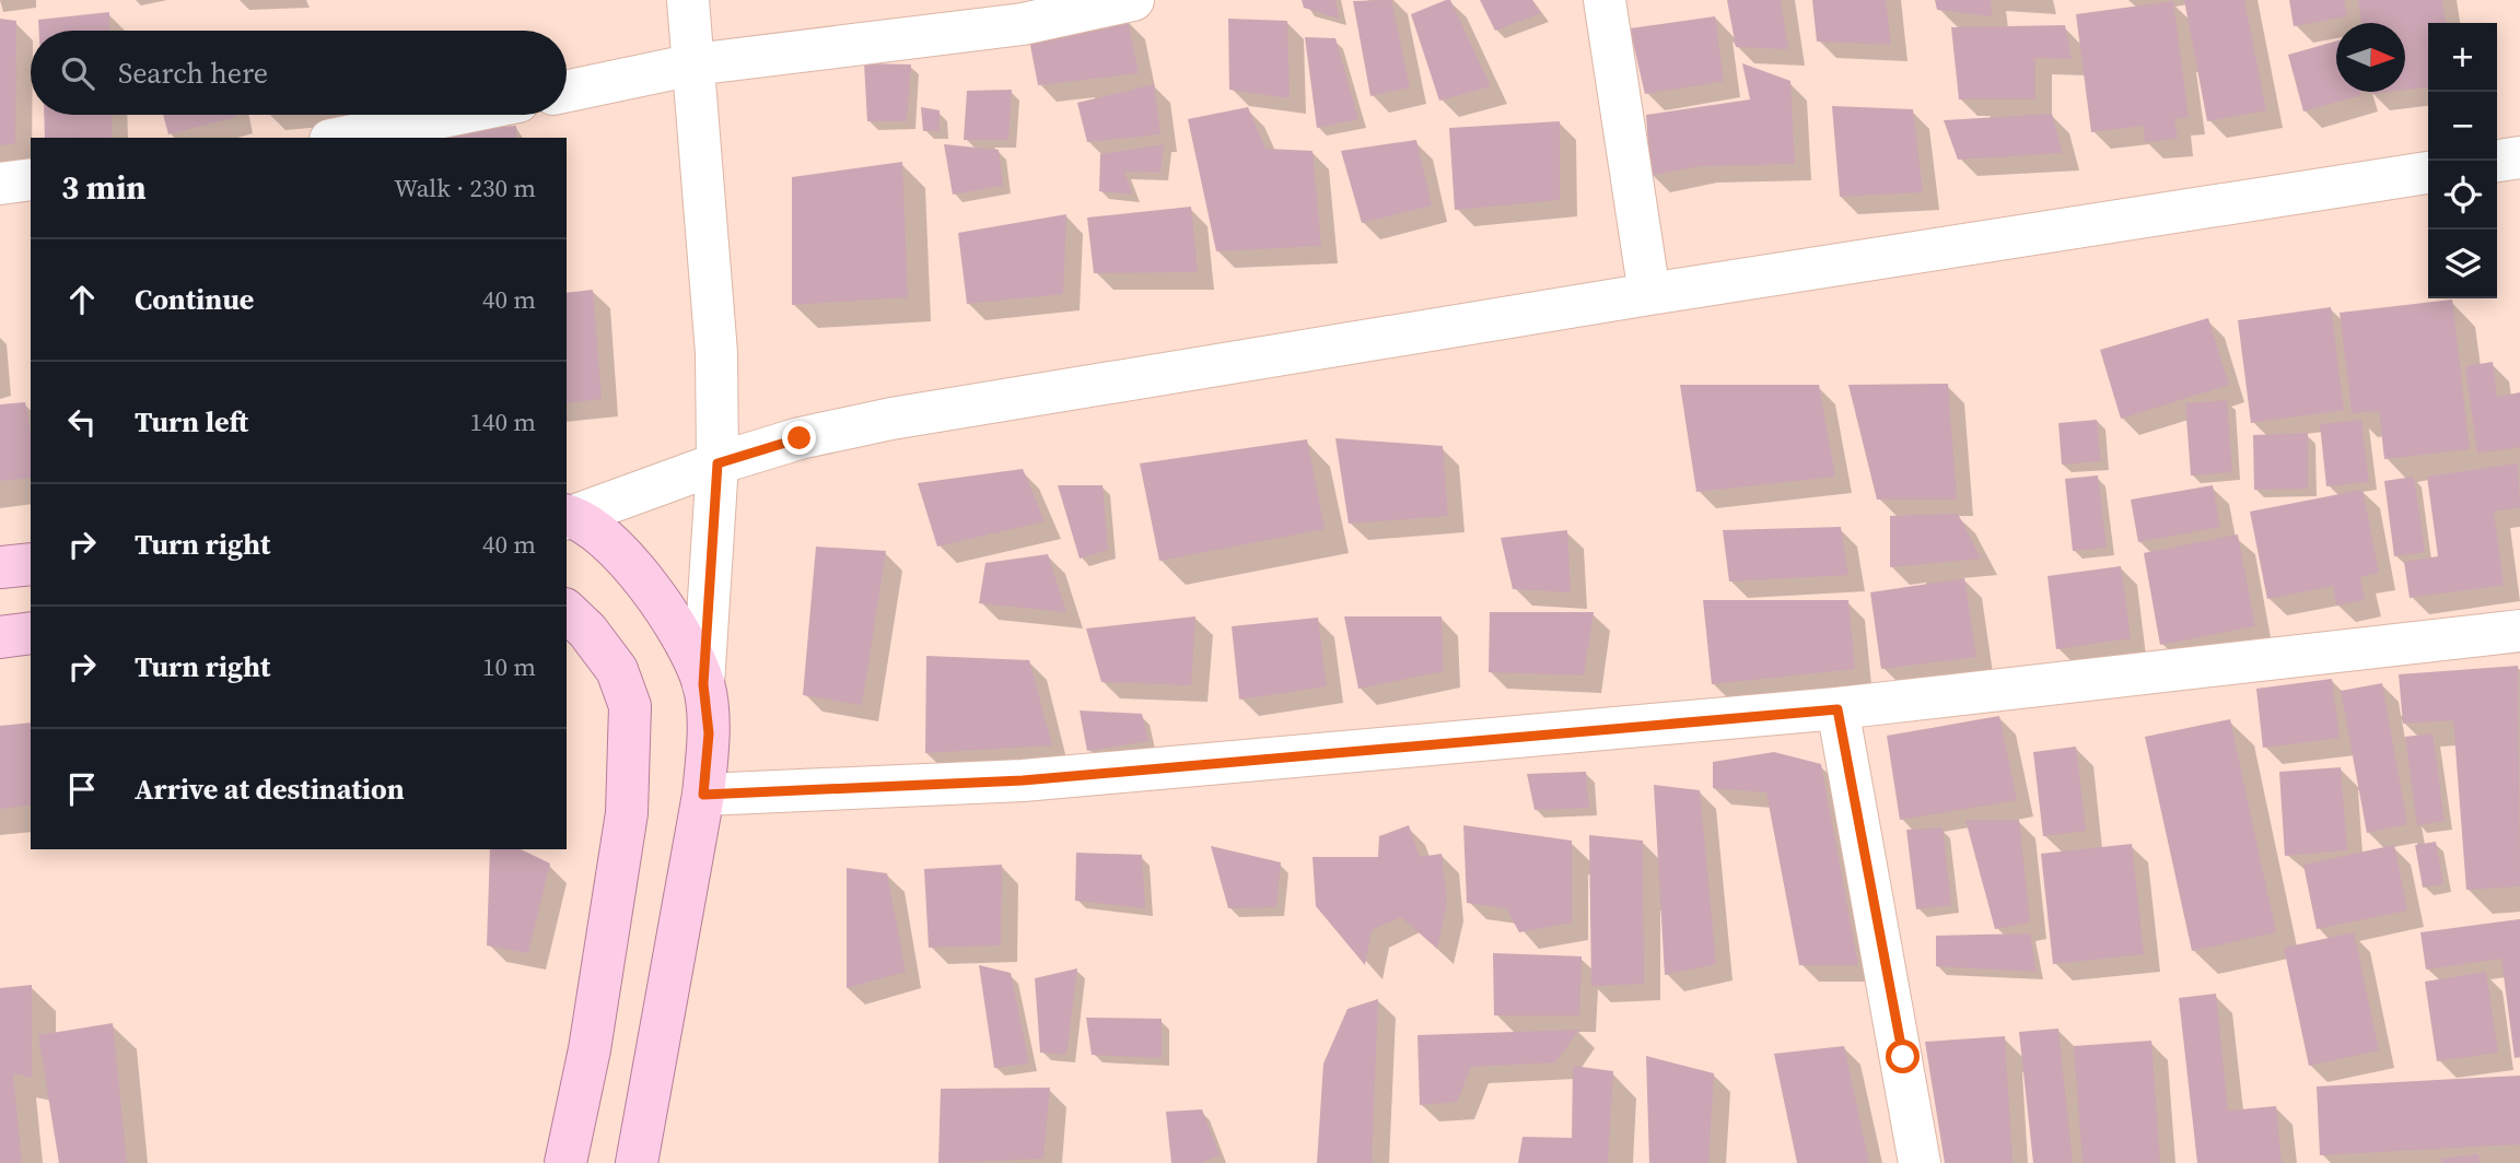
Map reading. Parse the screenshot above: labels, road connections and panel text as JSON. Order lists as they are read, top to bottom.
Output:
{
  "north": "right",
  "page": {
    "map_buttons": ["+", "−"],
    "search": "Search here",
    "heading": ["3 min", "Walk · 230 m"],
    "list": [
      ["Continue", "40 m"],
      ["Turn left", "140 m"],
      ["Turn right", "40 m"],
      ["Turn right", "10 m"],
      "Arrive at destination"
    ]
  }
}
